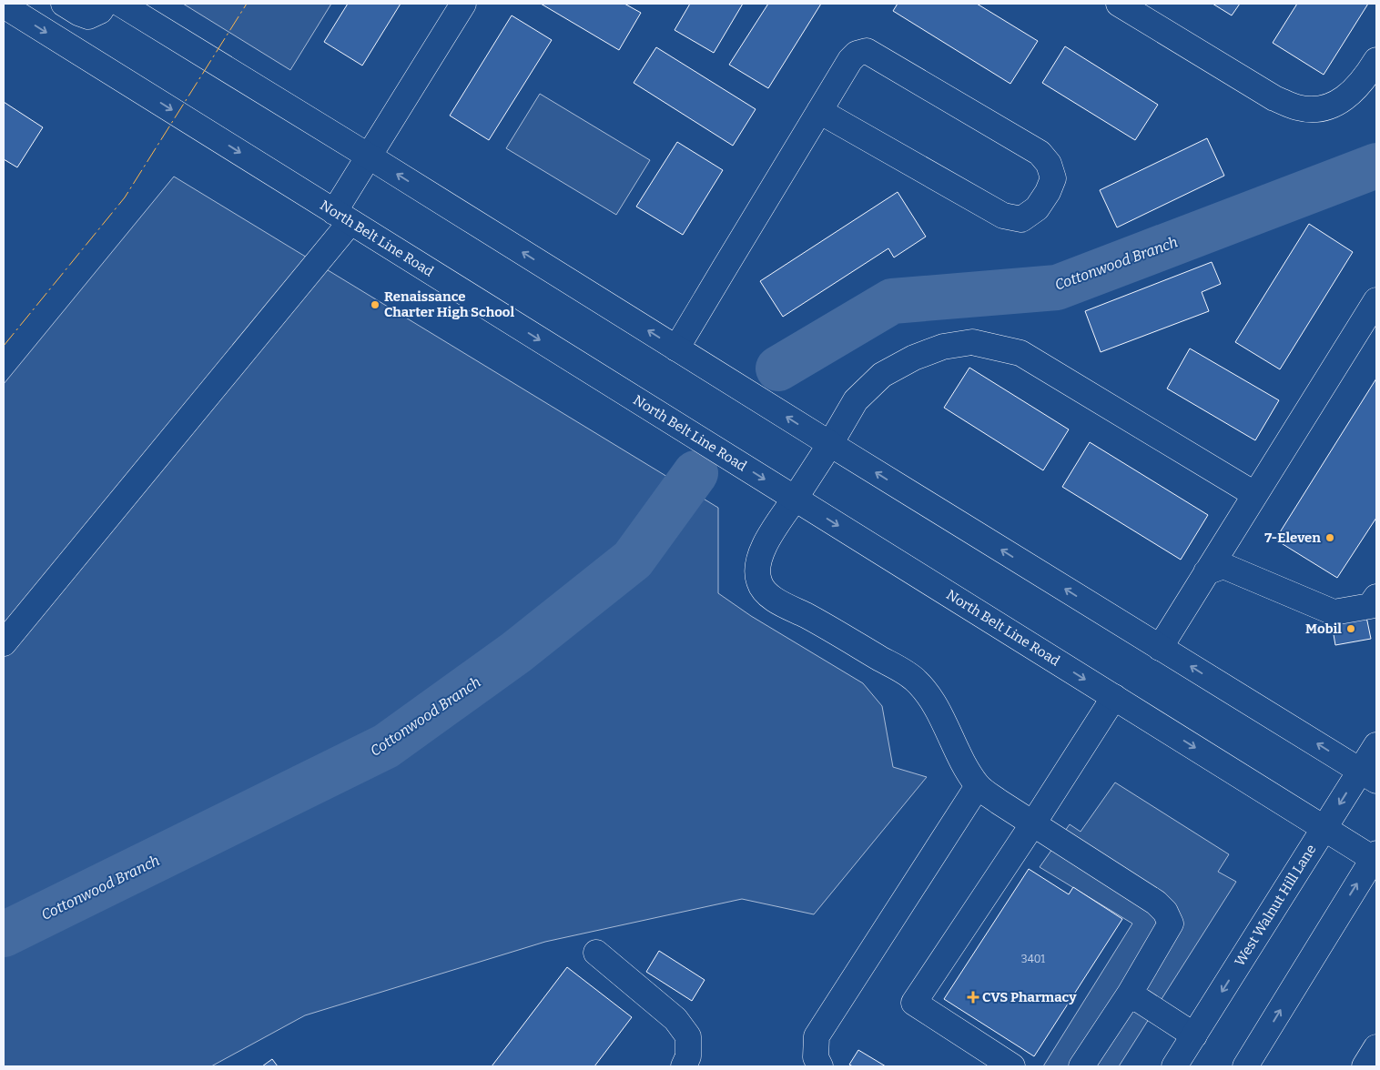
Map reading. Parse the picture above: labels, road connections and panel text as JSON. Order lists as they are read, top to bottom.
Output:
{
  "streets": {
    "main road": ["North Belt Line Road", "West Walnut Hill Lane"]
  },
  "crossings": [
    ["North Belt Line Road", "West Walnut Hill Lane"]
  ],
  "water": ["Cottonwood Branch"],
  "places": {
    "other": ["Renaissance Charter High School", "7-Eleven", "Mobil"],
    "health": ["CVS Pharmacy"]
  },
  "house_numbers": ["3401"]
}
